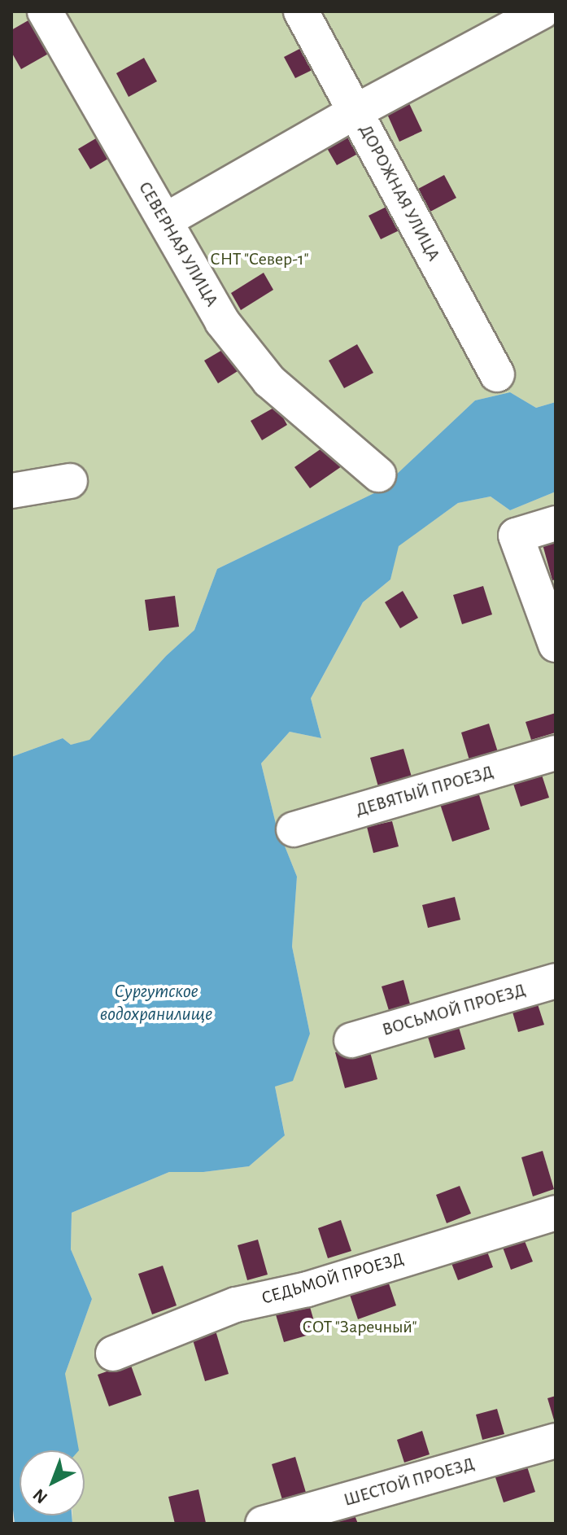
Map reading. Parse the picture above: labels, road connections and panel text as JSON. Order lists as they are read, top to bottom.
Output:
{
  "streets": {
    "street": [
      "ДОРОЖНАЯ УЛИЦА",
      "СЕВЕРНАЯ УЛИЦА",
      "ДЕВЯТЫЙ ПРОЕЗД",
      "ВОСЬМОЙ ПРОЕЗД",
      "СЕДЬМОЙ ПРОЕЗД",
      "ШЕСТОЙ ПРОЕЗД"
    ]
  },
  "water": ["Сургутское водохранилище"],
  "parks": ["СНТ \"Север-1\"", "СОТ \"Заречный\""],
  "north": "bottom left"
}
